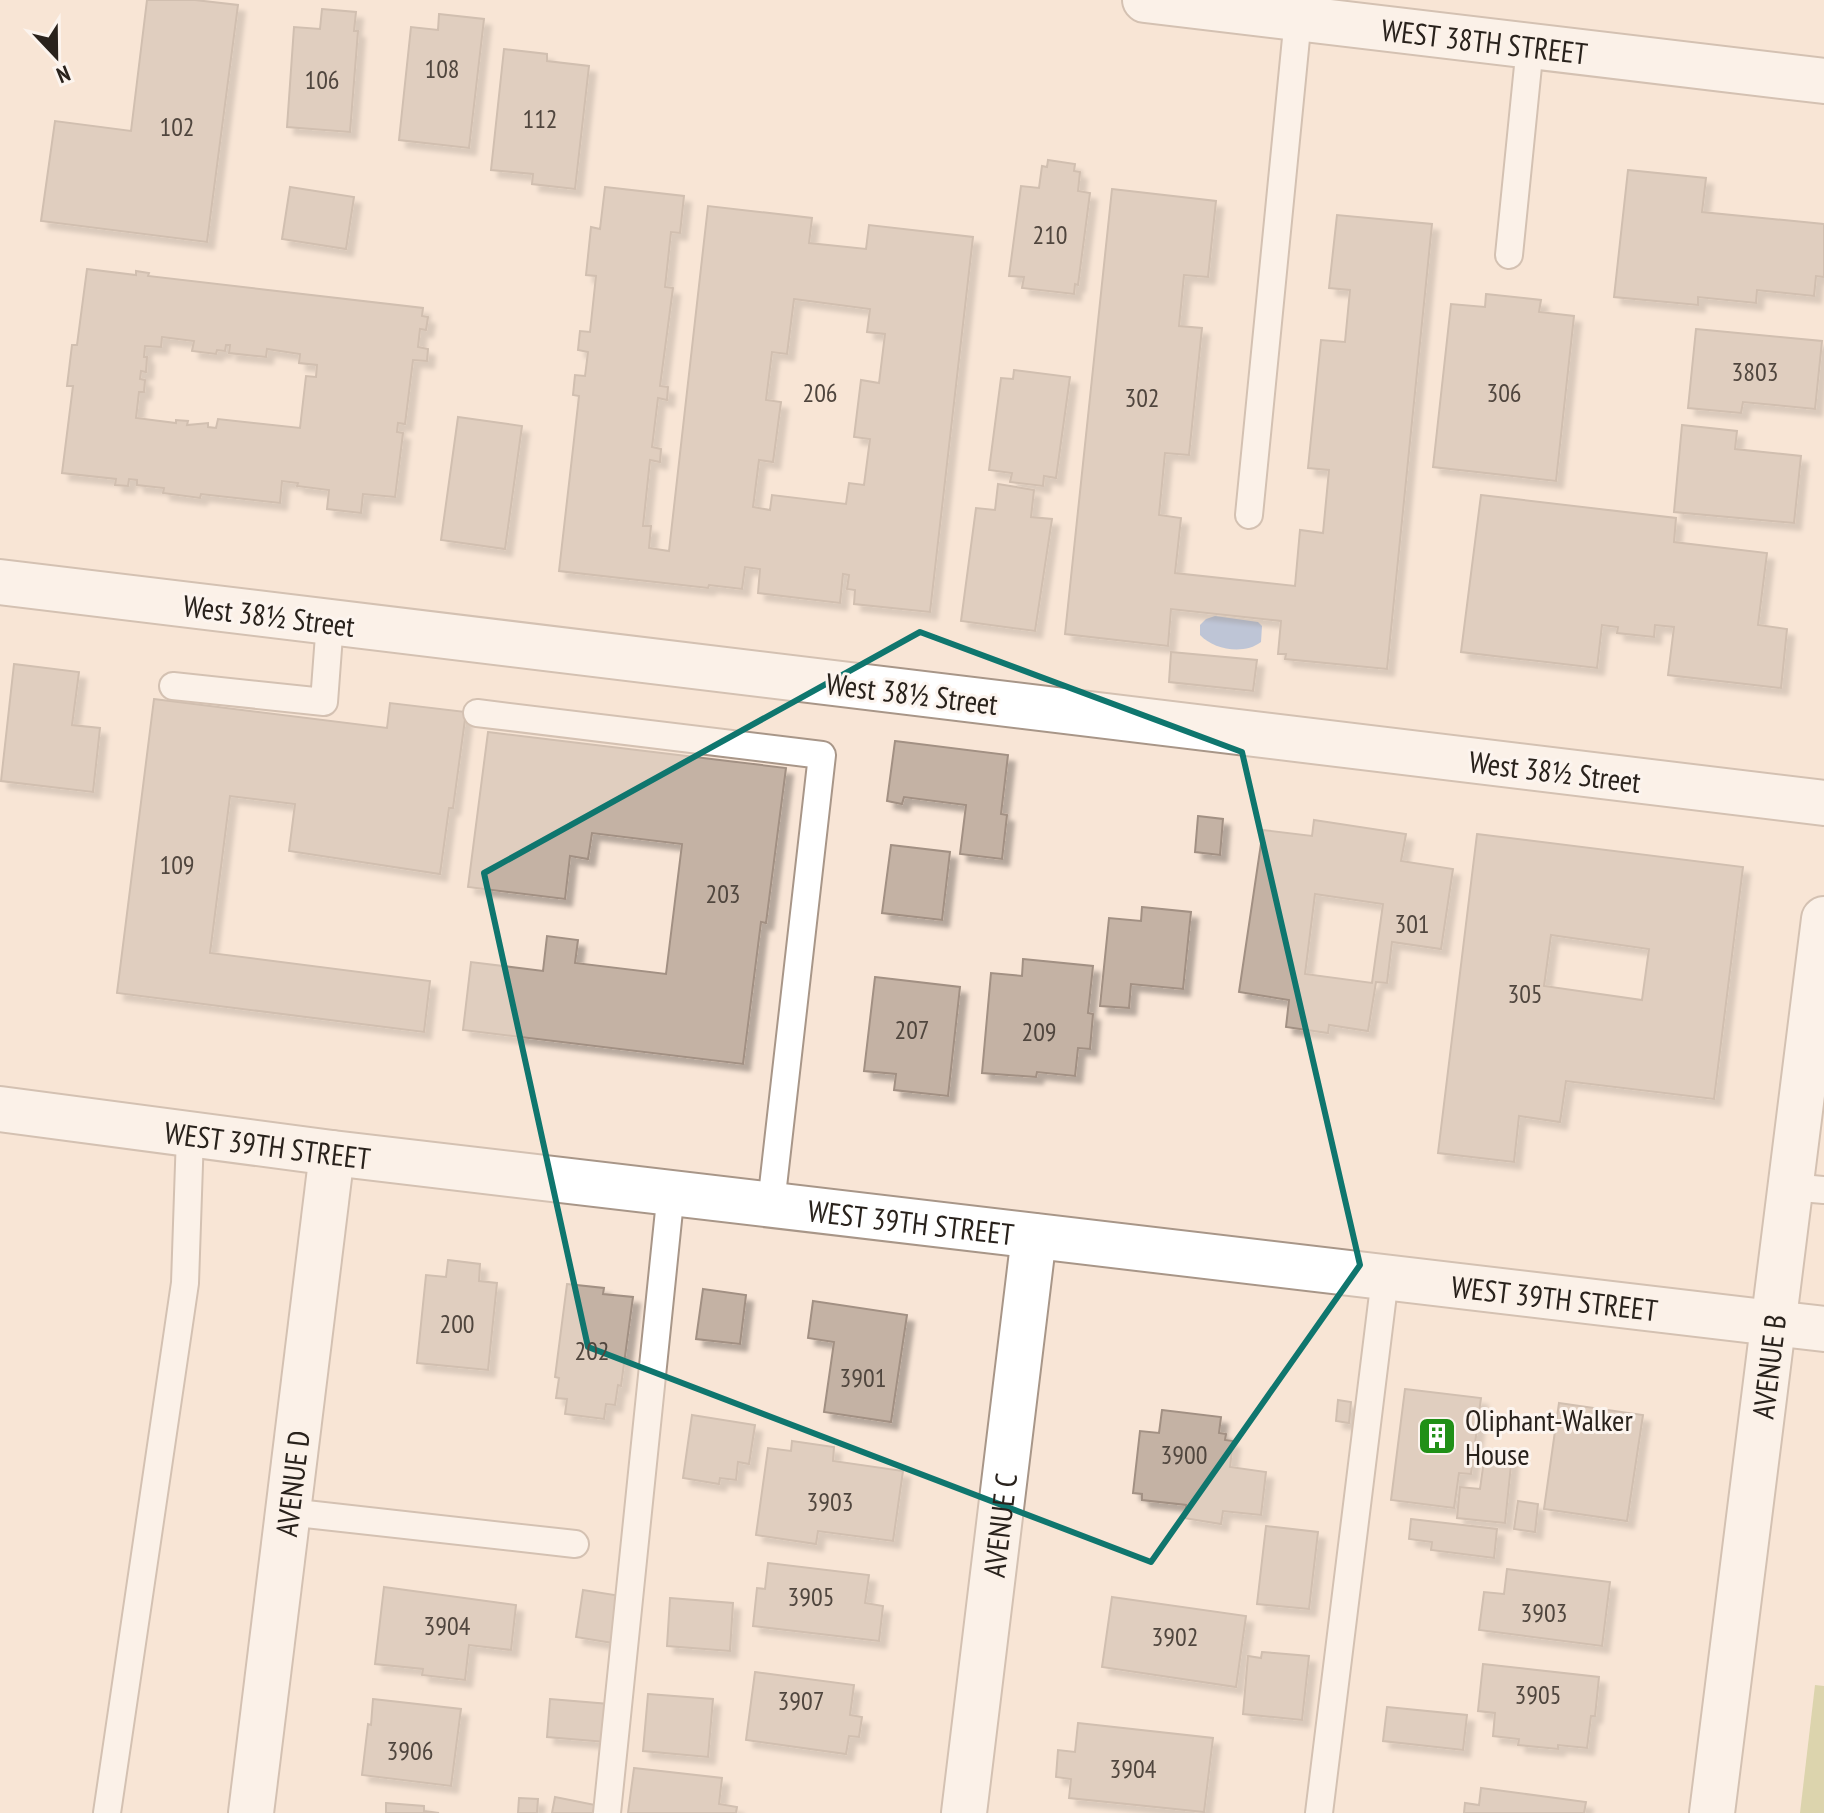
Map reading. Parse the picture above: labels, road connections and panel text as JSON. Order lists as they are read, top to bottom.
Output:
{
  "streets": {
    "street": [
      "WEST 38TH STREET",
      "West 38½ Street",
      "WEST 39TH STREET",
      "AVENUE B",
      "AVENUE D",
      "AVENUE C"
    ]
  },
  "crossings": [
    ["WEST 39TH STREET", "AVENUE B"],
    ["WEST 39TH STREET", "AVENUE D"],
    ["WEST 39TH STREET", "AVENUE C"]
  ],
  "places": {
    "building": ["Oliphant-Walker House"]
  },
  "house_numbers": [
    "108",
    "106",
    "112",
    "102",
    "210",
    "3803",
    "206",
    "306",
    "302",
    "109",
    "203",
    "301",
    "305",
    "207",
    "209",
    "200",
    "202",
    "3901",
    "3900",
    "3903",
    "3905",
    "3903",
    "3904",
    "3902",
    "3905",
    "3907",
    "3906",
    "3904"
  ],
  "north": "bottom"
}
